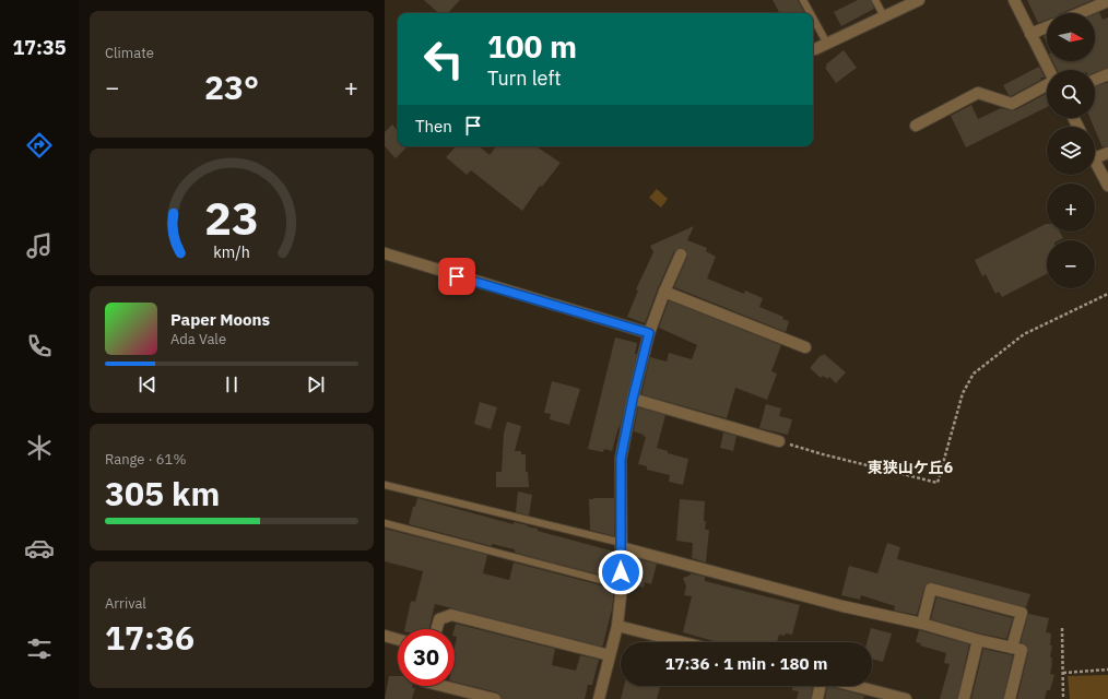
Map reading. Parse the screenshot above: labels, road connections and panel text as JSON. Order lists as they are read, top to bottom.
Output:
{
  "districts": ["東狭山ケ丘6"],
  "north": "right",
  "page": {
    "tabs": "17:35",
    "tile": [
      "Climate",
      ["Range · 61%", "305 km"],
      ["Arrival", "17:36"]
    ],
    "map_buttons": ["+", "−"],
    "turn": ["100 m", "Turn left"],
    "heat": ["−", "23°", "+"],
    "then": "Then",
    "song": ["Paper Moons", "Ada Vale"],
    "limit": "30",
    "trip": "17:36 · 1 min · 180 m",
    "gauge": ["23", "km/h"]
  }
}
